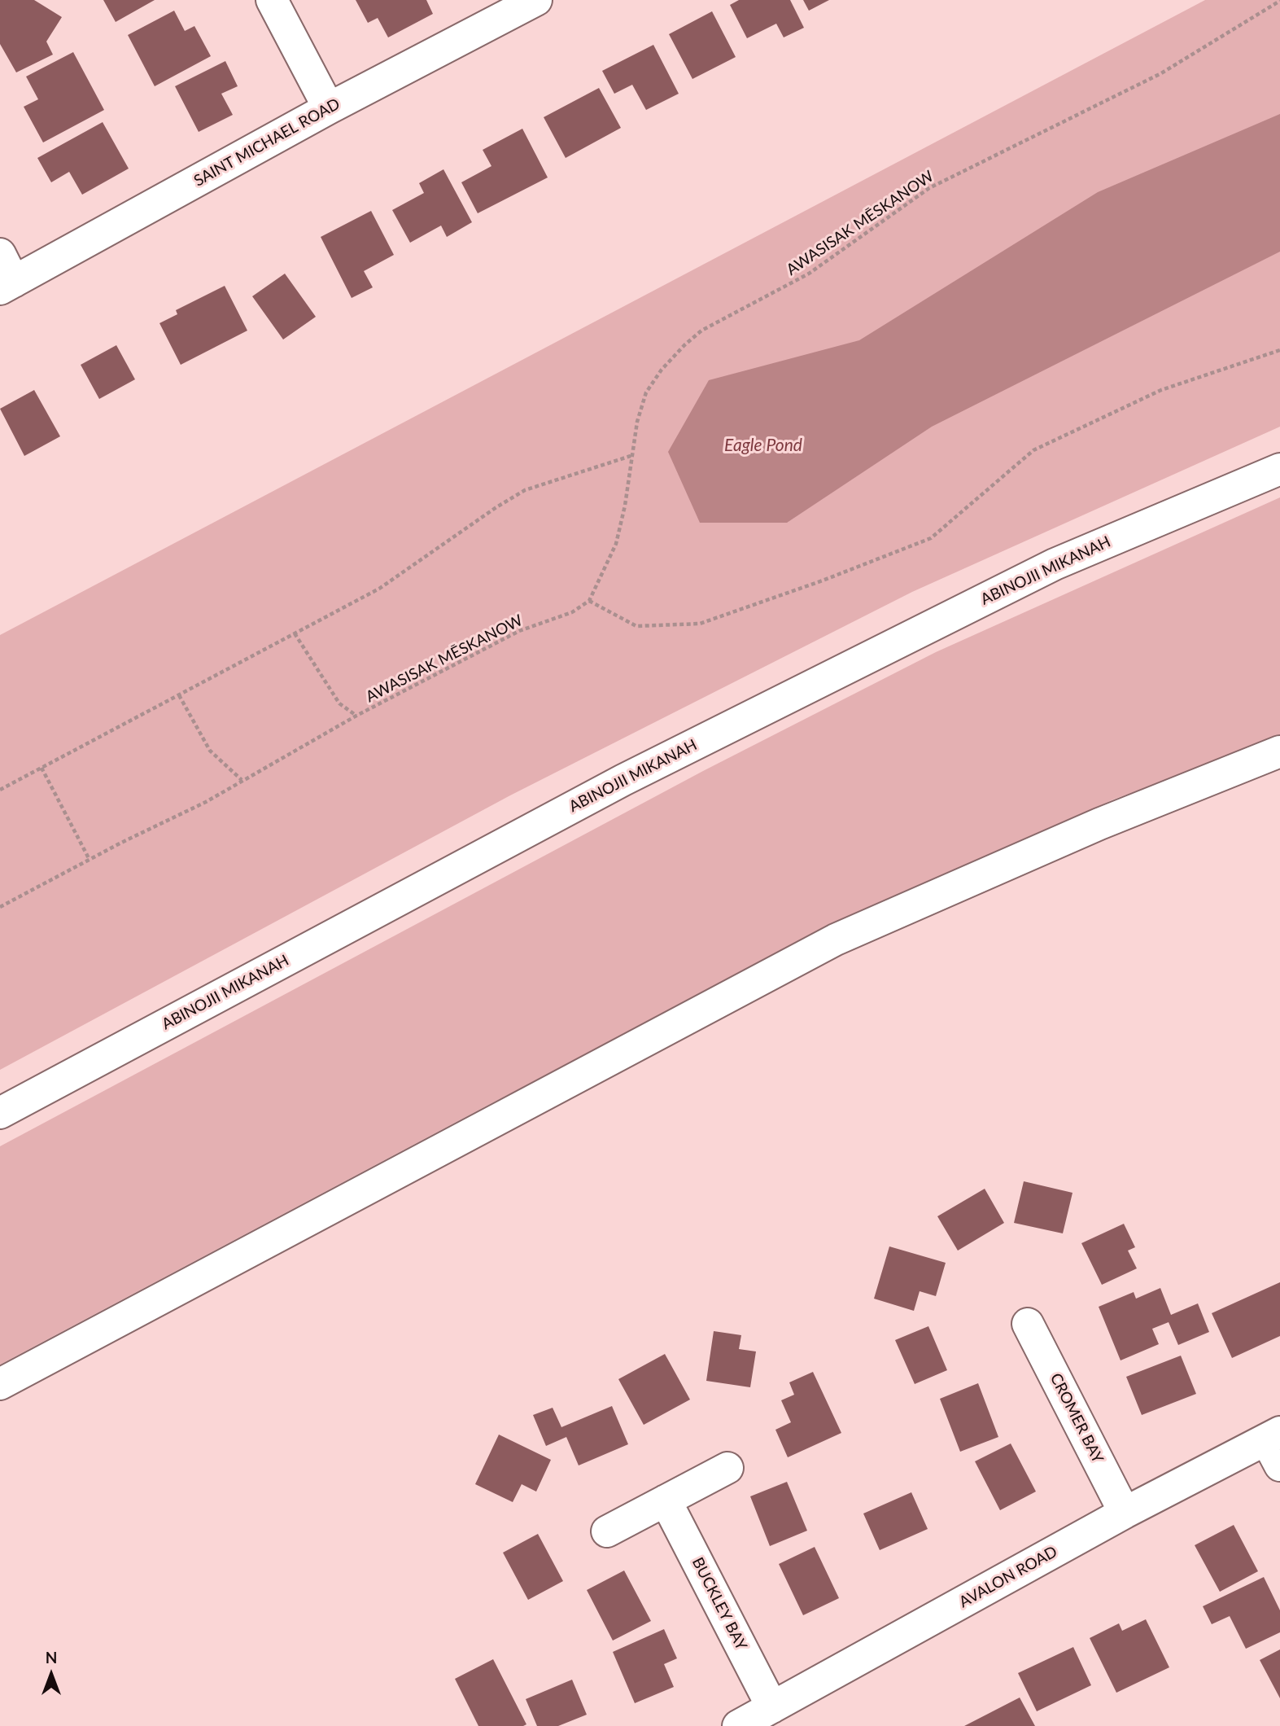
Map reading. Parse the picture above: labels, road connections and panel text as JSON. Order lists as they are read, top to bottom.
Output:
{
  "streets": {
    "main road": [
      "SAINT MICHAEL ROAD",
      "ABINOJII MIKANAH",
      "CROMER BAY",
      "AVALON ROAD",
      "BUCKLEY BAY"
    ],
    "path": ["AWASISAK MĒSKANOW"]
  },
  "crossings": [
    ["CROMER BAY", "AVALON ROAD"],
    ["AVALON ROAD", "BUCKLEY BAY"]
  ],
  "water": ["Eagle Pond"],
  "north": "top"
}
